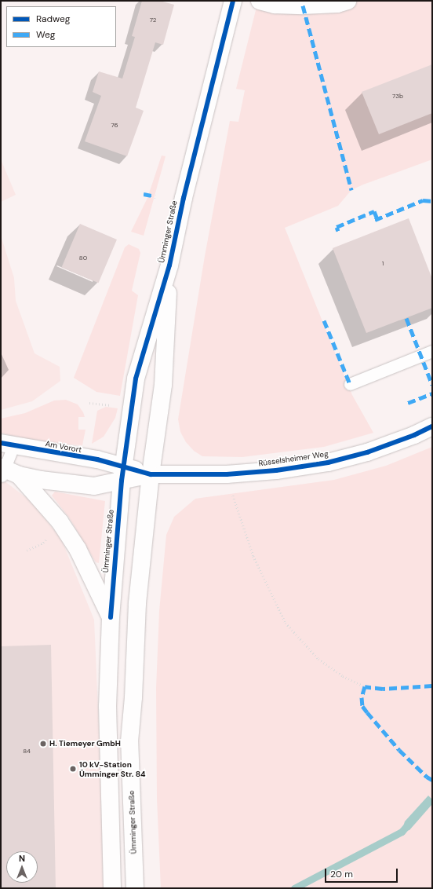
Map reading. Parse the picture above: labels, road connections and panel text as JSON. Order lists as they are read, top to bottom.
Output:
{
  "streets": {
    "street": ["Ümminger Straße", "Am Vorort", "Rüsselsheimer Weg"]
  },
  "crossings": [
    ["Ümminger Straße", "Am Vorort"],
    ["Ümminger Straße", "Rüsselsheimer Weg"]
  ],
  "places": ["H. Tiemeyer GmbH", "10 kV-Station Ümminger Str. 84"],
  "house_numbers": [
    "72",
    "73b",
    "76",
    "80",
    "1",
    "84"
  ],
  "legend": ["Radweg", "Weg"],
  "scale_bar": "20 m",
  "north": "top"
}
